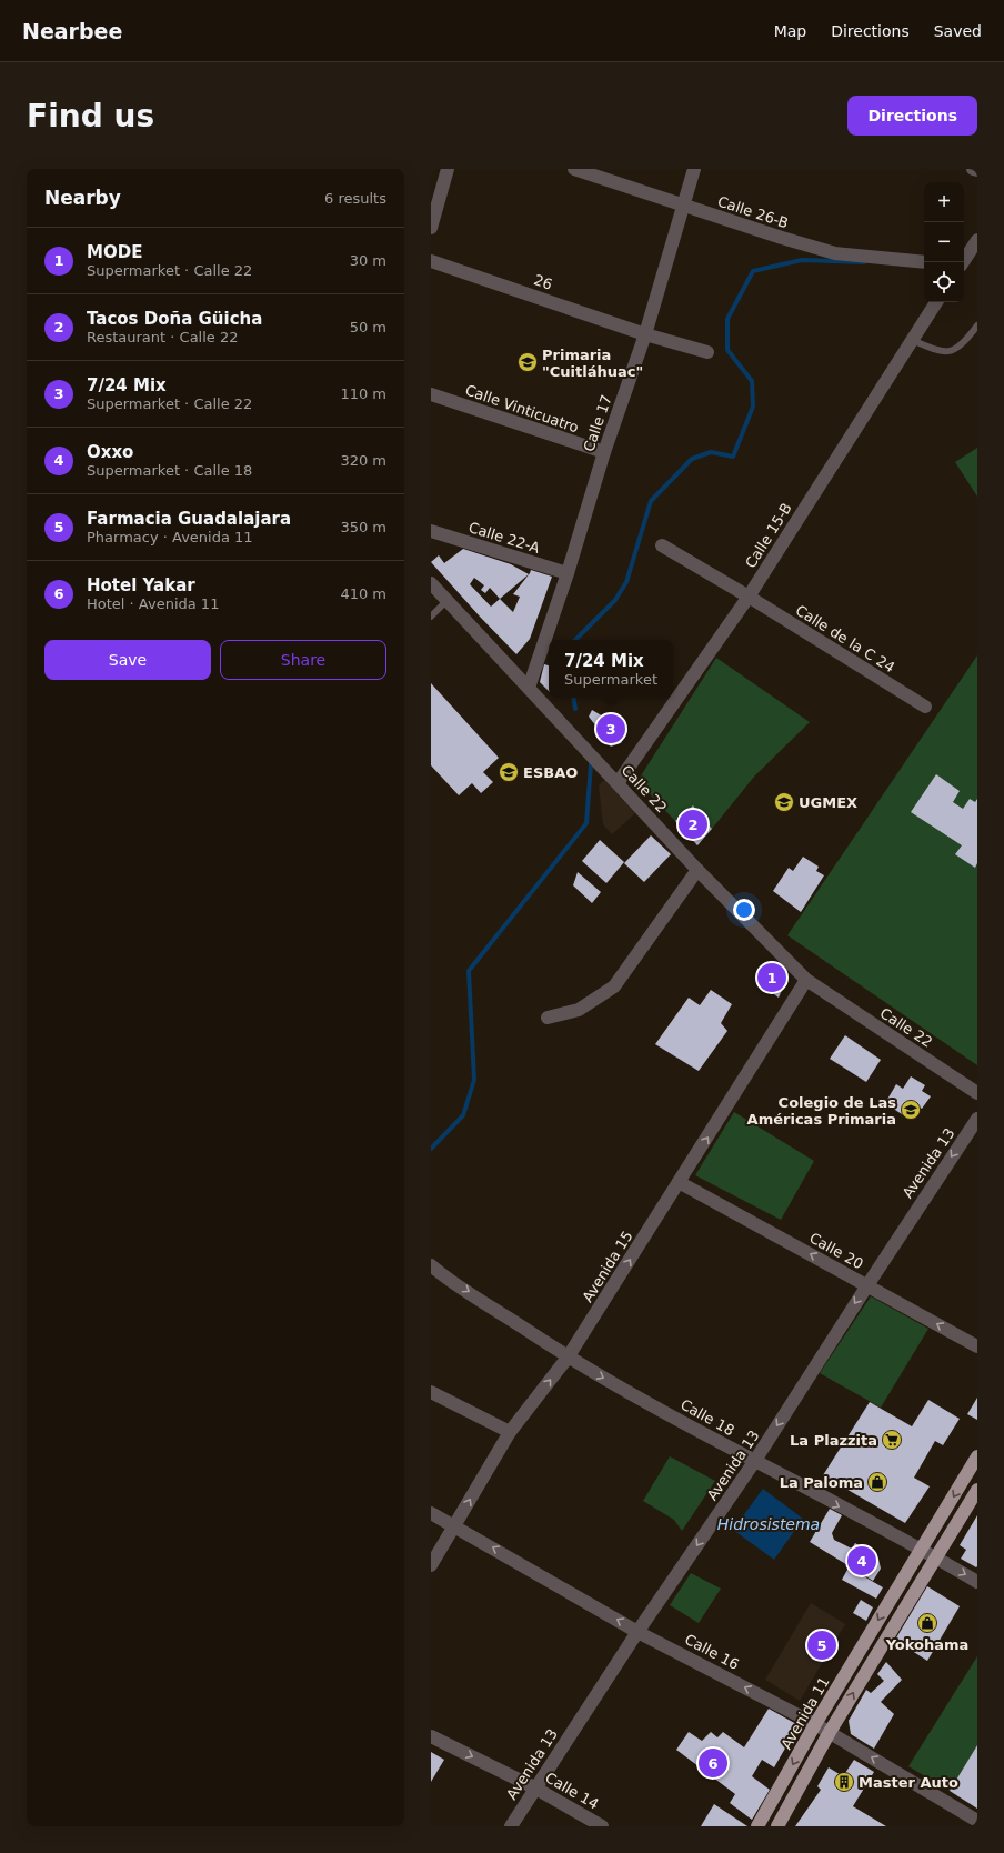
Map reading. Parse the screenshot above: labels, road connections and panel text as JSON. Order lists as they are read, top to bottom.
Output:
{
  "streets": {
    "main road": ["Avenida 11"],
    "street": [
      "Calle 26-B",
      "26",
      "Calle Vinticuatro",
      "Calle 17",
      "Calle 15-B",
      "Calle 22-A",
      "Calle de la C 24",
      "Calle 22",
      "Avenida 13",
      "Calle 20",
      "Avenida 15",
      "Calle 18",
      "Calle 16",
      "Calle 14"
    ]
  },
  "crossings": [
    ["Calle 26-B", "Calle 17"],
    ["26", "Calle 17"],
    ["Calle Vinticuatro", "Calle 17"],
    ["Calle 17", "Calle 22-A"],
    ["Calle 17", "Calle 22"],
    ["Calle 15-B", "Calle de la C 24"],
    ["Calle 15-B", "Calle 22"],
    ["Calle 22", "Avenida 15"],
    ["Avenida 13", "Calle 20"],
    ["Avenida 13", "Calle 18"],
    ["Avenida 13", "Calle 16"],
    ["Avenida 13", "Calle 14"],
    ["Calle 20", "Avenida 15"],
    ["Avenida 15", "Calle 18"],
    ["Avenida 15", "Calle 16"],
    ["Calle 18", "Avenida 11"],
    ["Calle 16", "Avenida 11"]
  ],
  "one_way": [
    "Avenida 13",
    "Calle 20",
    "Avenida 15",
    "Calle 18",
    "Calle 16",
    "Calle 14"
  ],
  "water": ["Hidrosistema"],
  "places": {
    "school or university": [
      "Primaria \"Cuitláhuac\"",
      "ESBAO",
      "UGMEX",
      "Colegio de Las Américas Primaria"
    ],
    "supermarket": ["La Plazzita"],
    "shop": ["La Paloma", "Yokohama"],
    "building": ["Master Auto"]
  },
  "page": {
    "header": "Nearbee",
    "nav": ["Map", "Directions", "Saved"],
    "buttons": [
      "Directions",
      ["Save", "Share"]
    ],
    "title": "Find us",
    "heading": ["Nearby", "6 results"],
    "map_buttons": ["+", "−"],
    "list": [
      {
        "mark": "1",
        "name": "MODE",
        "note": "Supermarket · Calle 22",
        "value": "30 m"
      },
      {
        "mark": "2",
        "name": "Tacos Doña Güicha",
        "note": "Restaurant · Calle 22",
        "value": "50 m"
      },
      {
        "mark": "3",
        "name": "7/24 Mix",
        "note": "Supermarket · Calle 22",
        "value": "110 m"
      },
      {
        "mark": "4",
        "name": "Oxxo",
        "note": "Supermarket · Calle 18",
        "value": "320 m"
      },
      {
        "mark": "5",
        "name": "Farmacia Guadalajara",
        "note": "Pharmacy · Avenida 11",
        "value": "350 m"
      },
      {
        "mark": "6",
        "name": "Hotel Yakar",
        "note": "Hotel · Avenida 11",
        "value": "410 m"
      }
    ],
    "popup": ["7/24 Mix", "Supermarket"],
    "pins": [
      "3",
      "2",
      "1",
      "4",
      "5",
      "6"
    ]
  }
}
